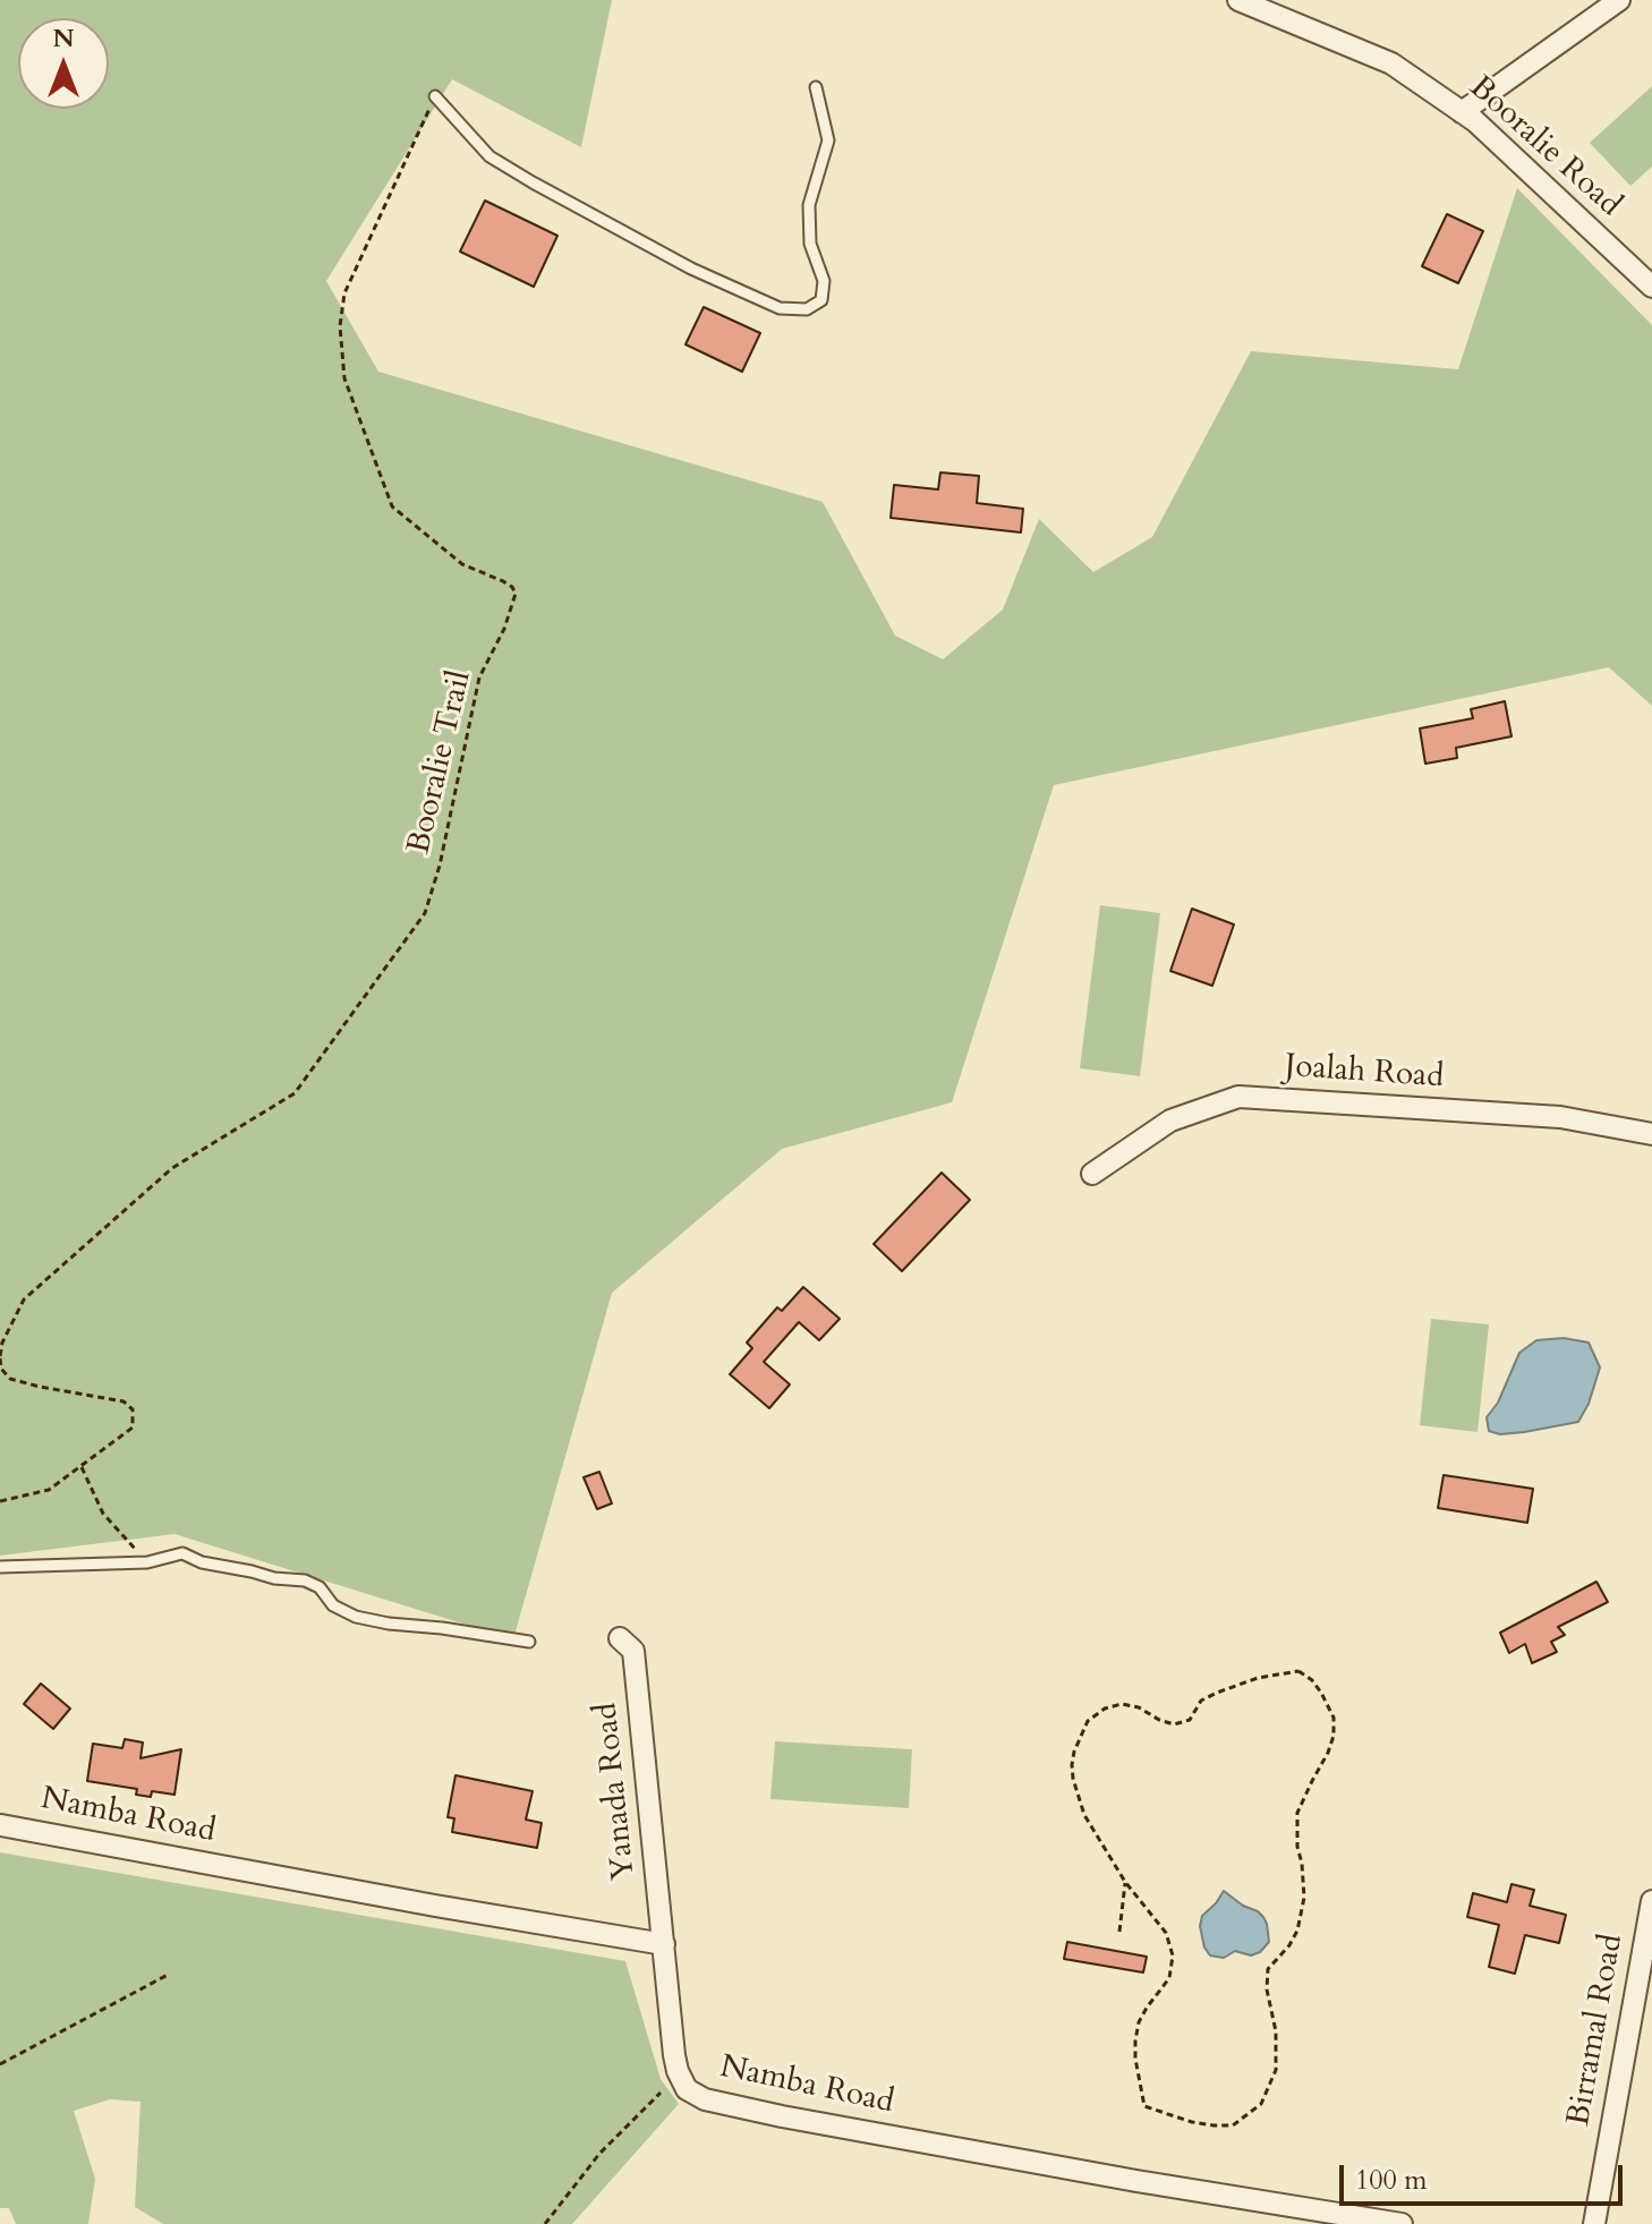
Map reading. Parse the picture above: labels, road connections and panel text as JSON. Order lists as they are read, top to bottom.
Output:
{
  "streets": {
    "street": [
      "Booralie Road",
      "Joalah Road",
      "Yanada Road",
      "Namba Road",
      "Birramal Road"
    ],
    "path": ["Booralie Trail"]
  },
  "crossings": [
    ["Yanada Road", "Namba Road"]
  ],
  "scale_bar": "100 m",
  "north": "top"
}
